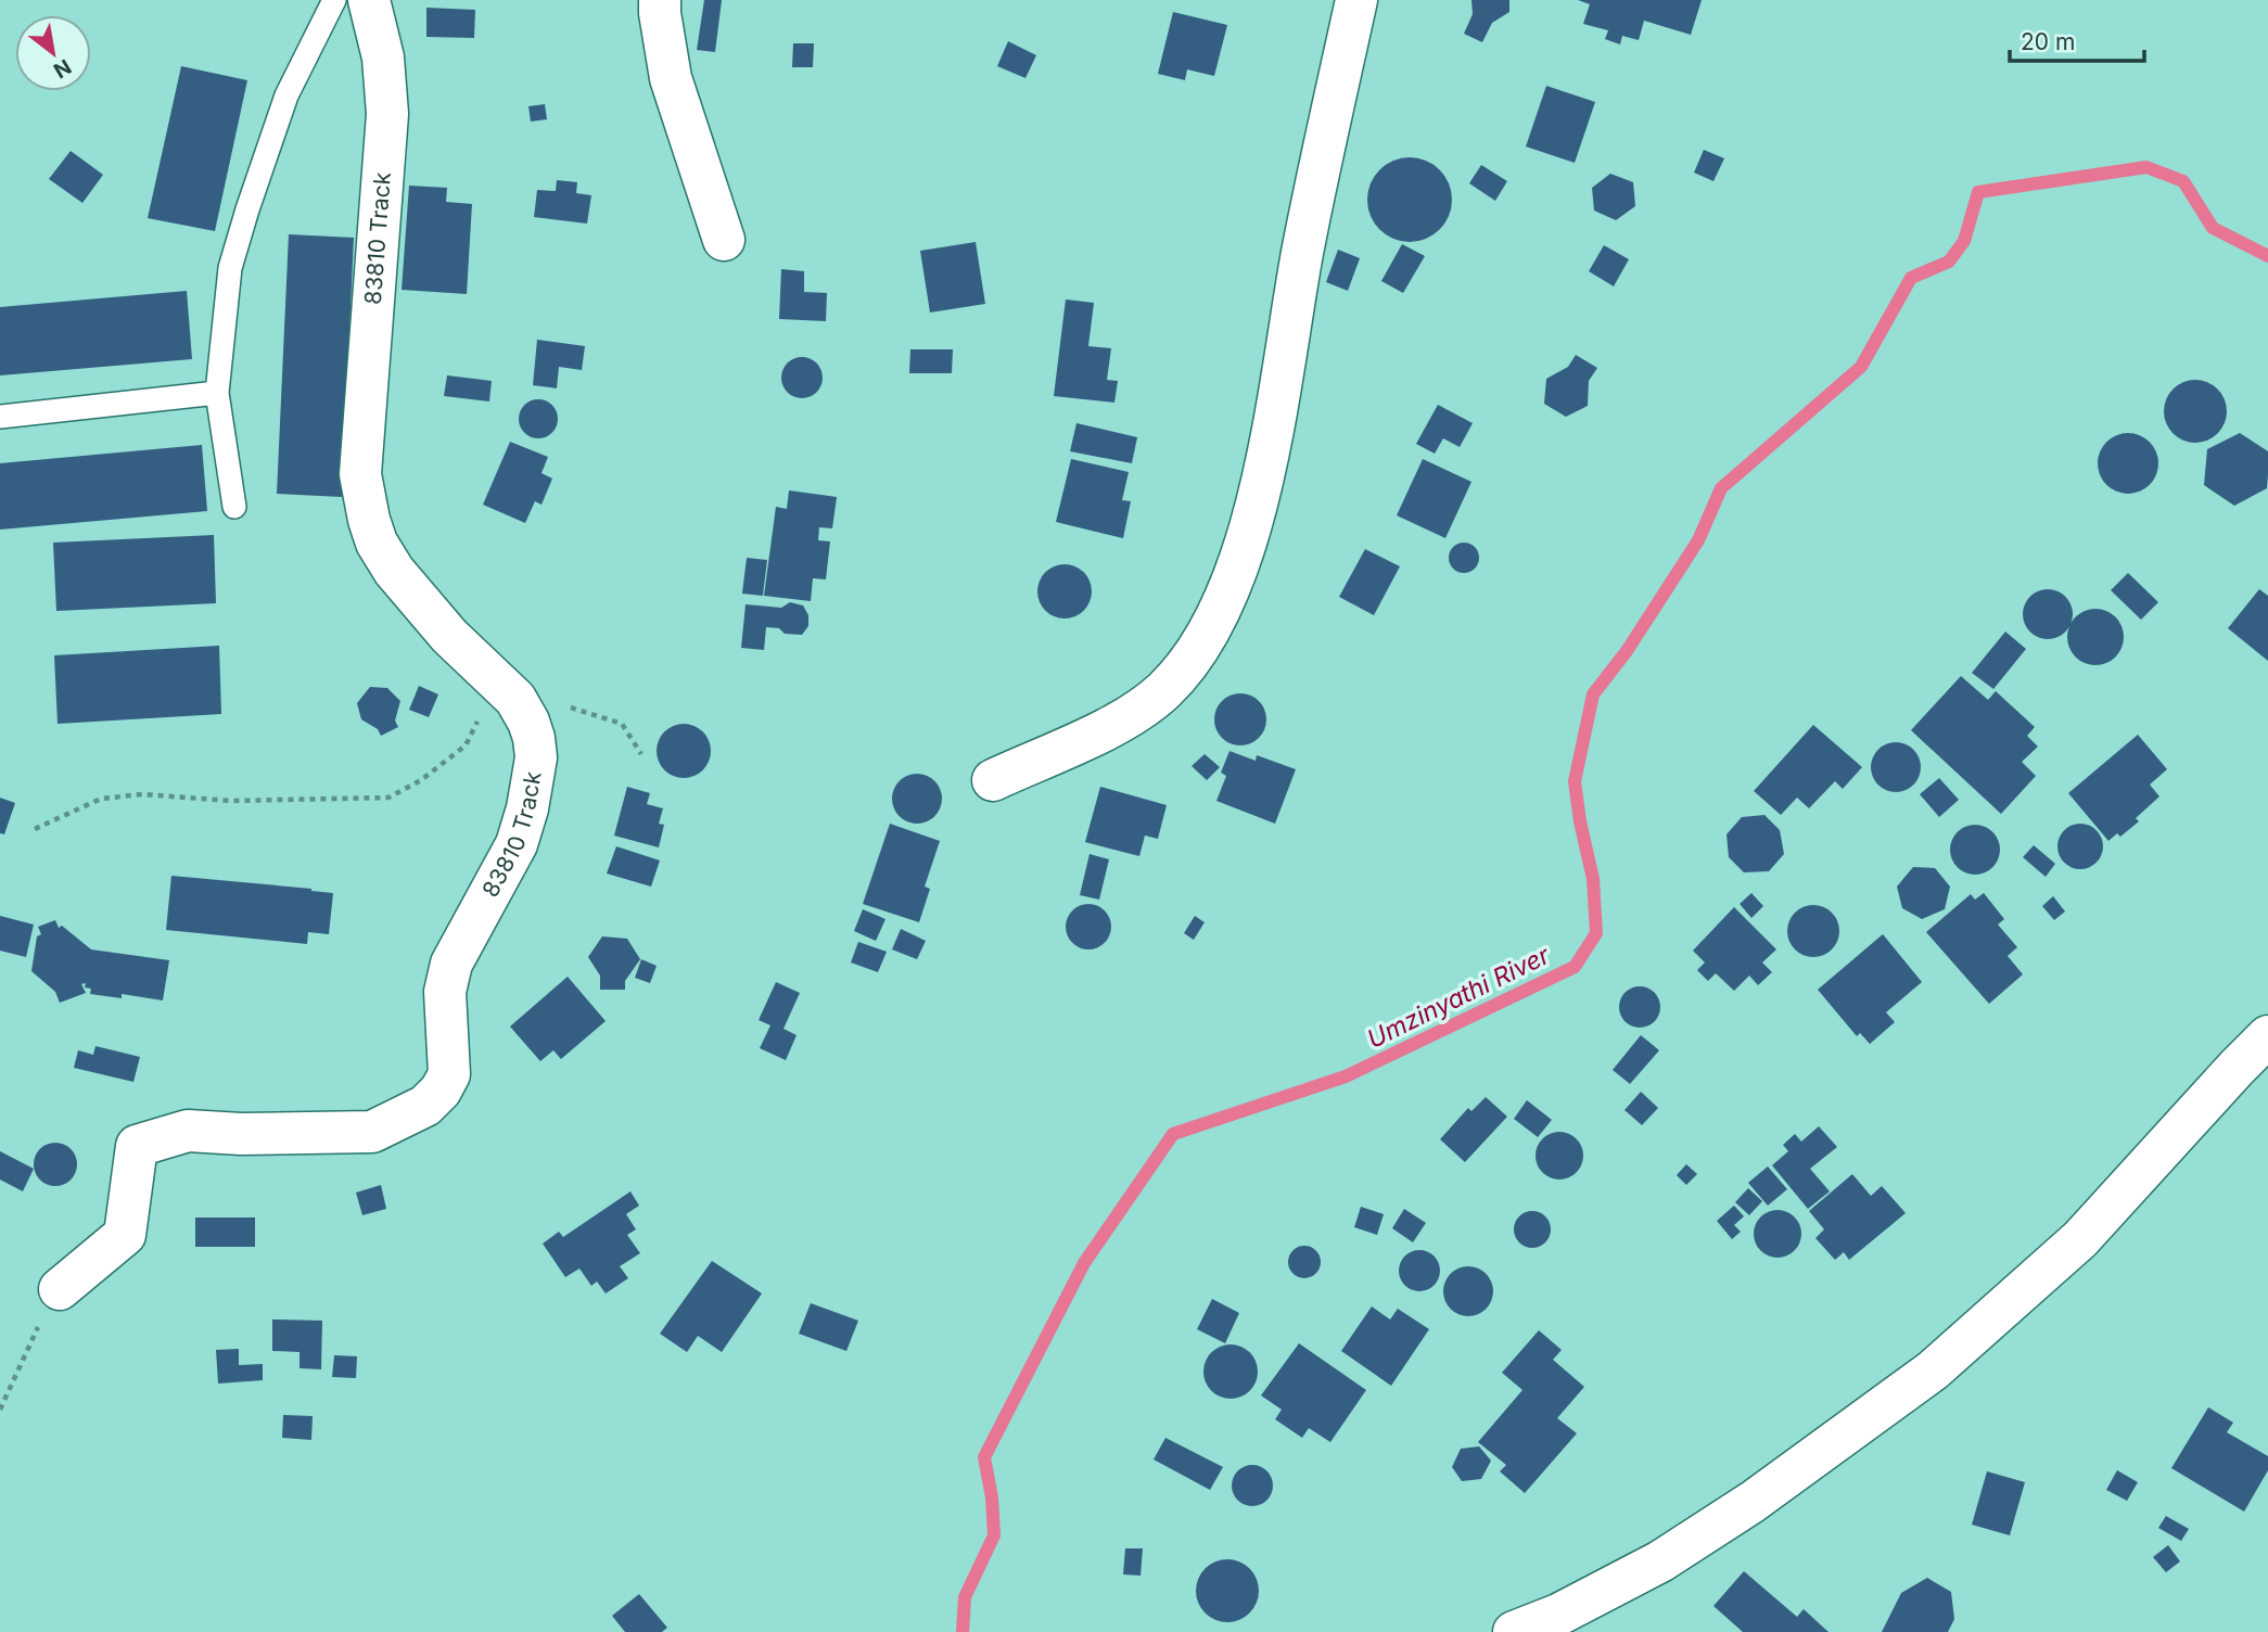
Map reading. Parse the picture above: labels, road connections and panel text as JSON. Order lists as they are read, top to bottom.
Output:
{
  "streets": {
    "street": ["83810 Track"]
  },
  "water": ["Umzinyathi River"],
  "scale_bar": "20 m",
  "north": "bottom right"
}
